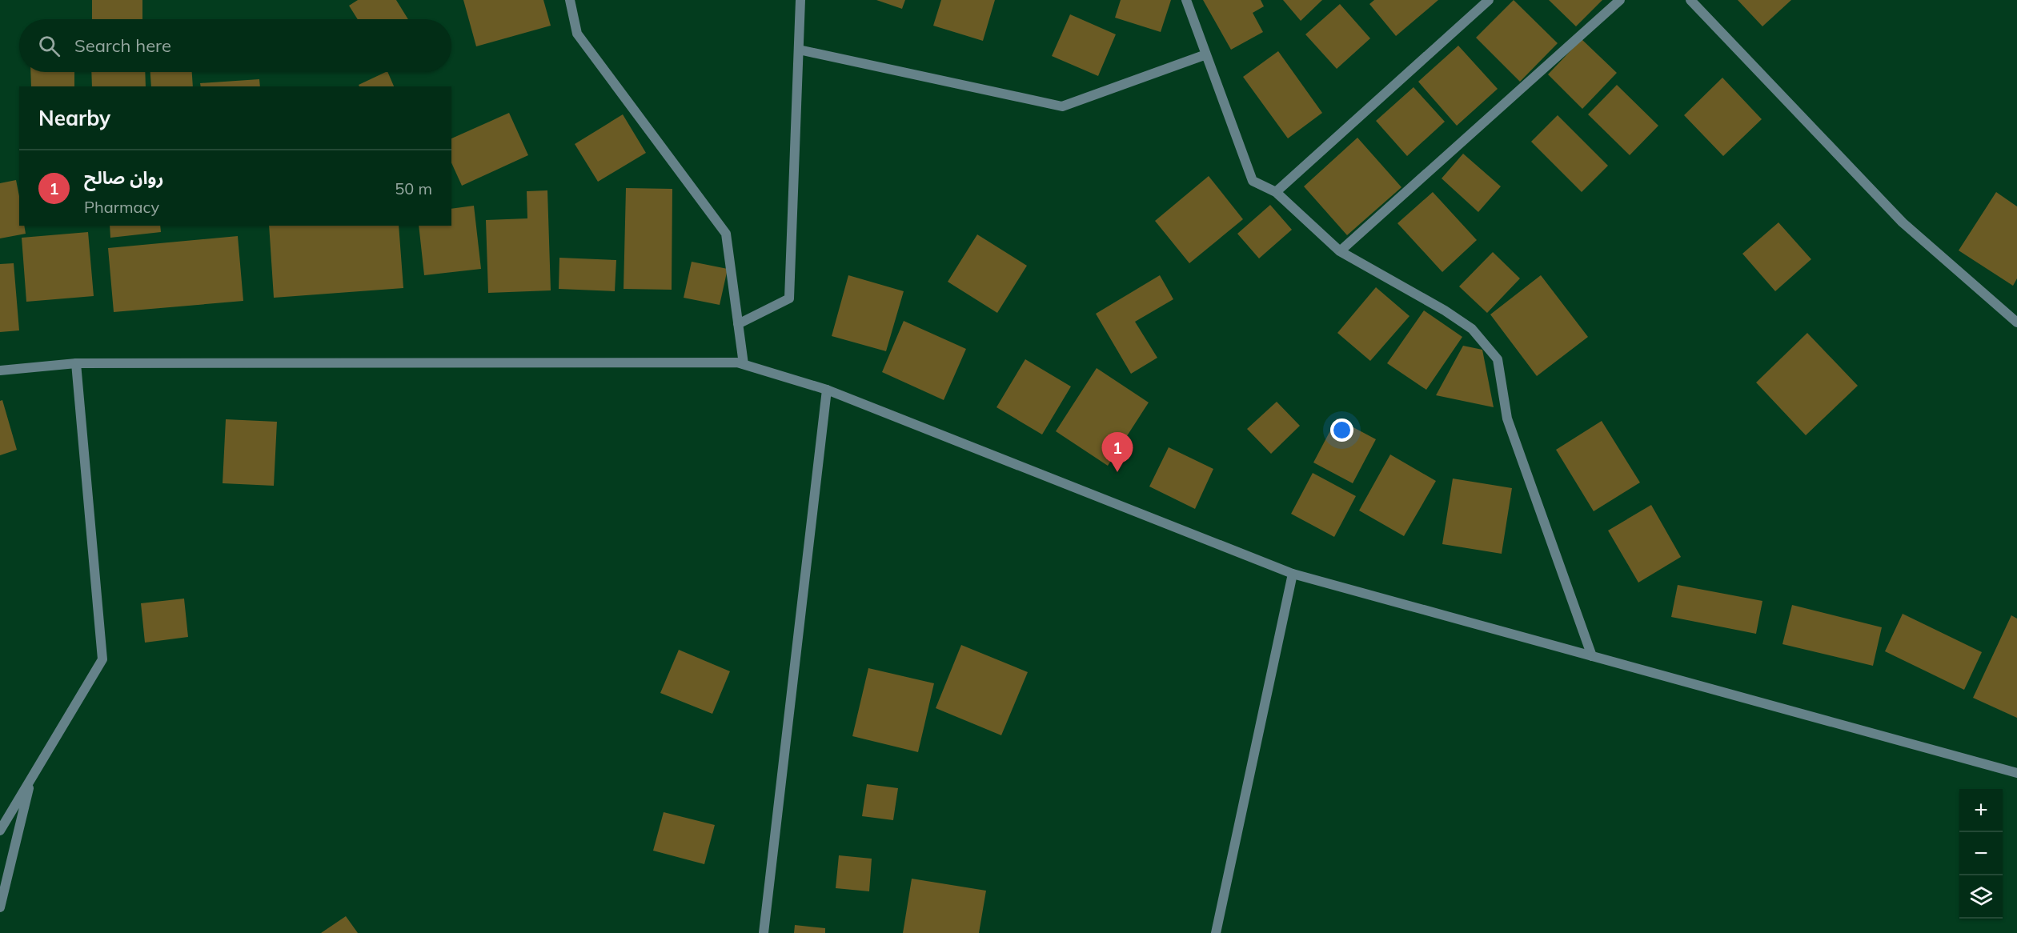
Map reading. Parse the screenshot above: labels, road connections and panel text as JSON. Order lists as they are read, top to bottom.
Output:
{
  "page": {
    "search": "Search here",
    "heading": "Nearby",
    "list": [
      {
        "mark": "1",
        "name": "روان صالح",
        "note": "Pharmacy",
        "value": "50 m"
      }
    ],
    "pins": "1",
    "map_buttons": ["+", "−"]
  }
}
